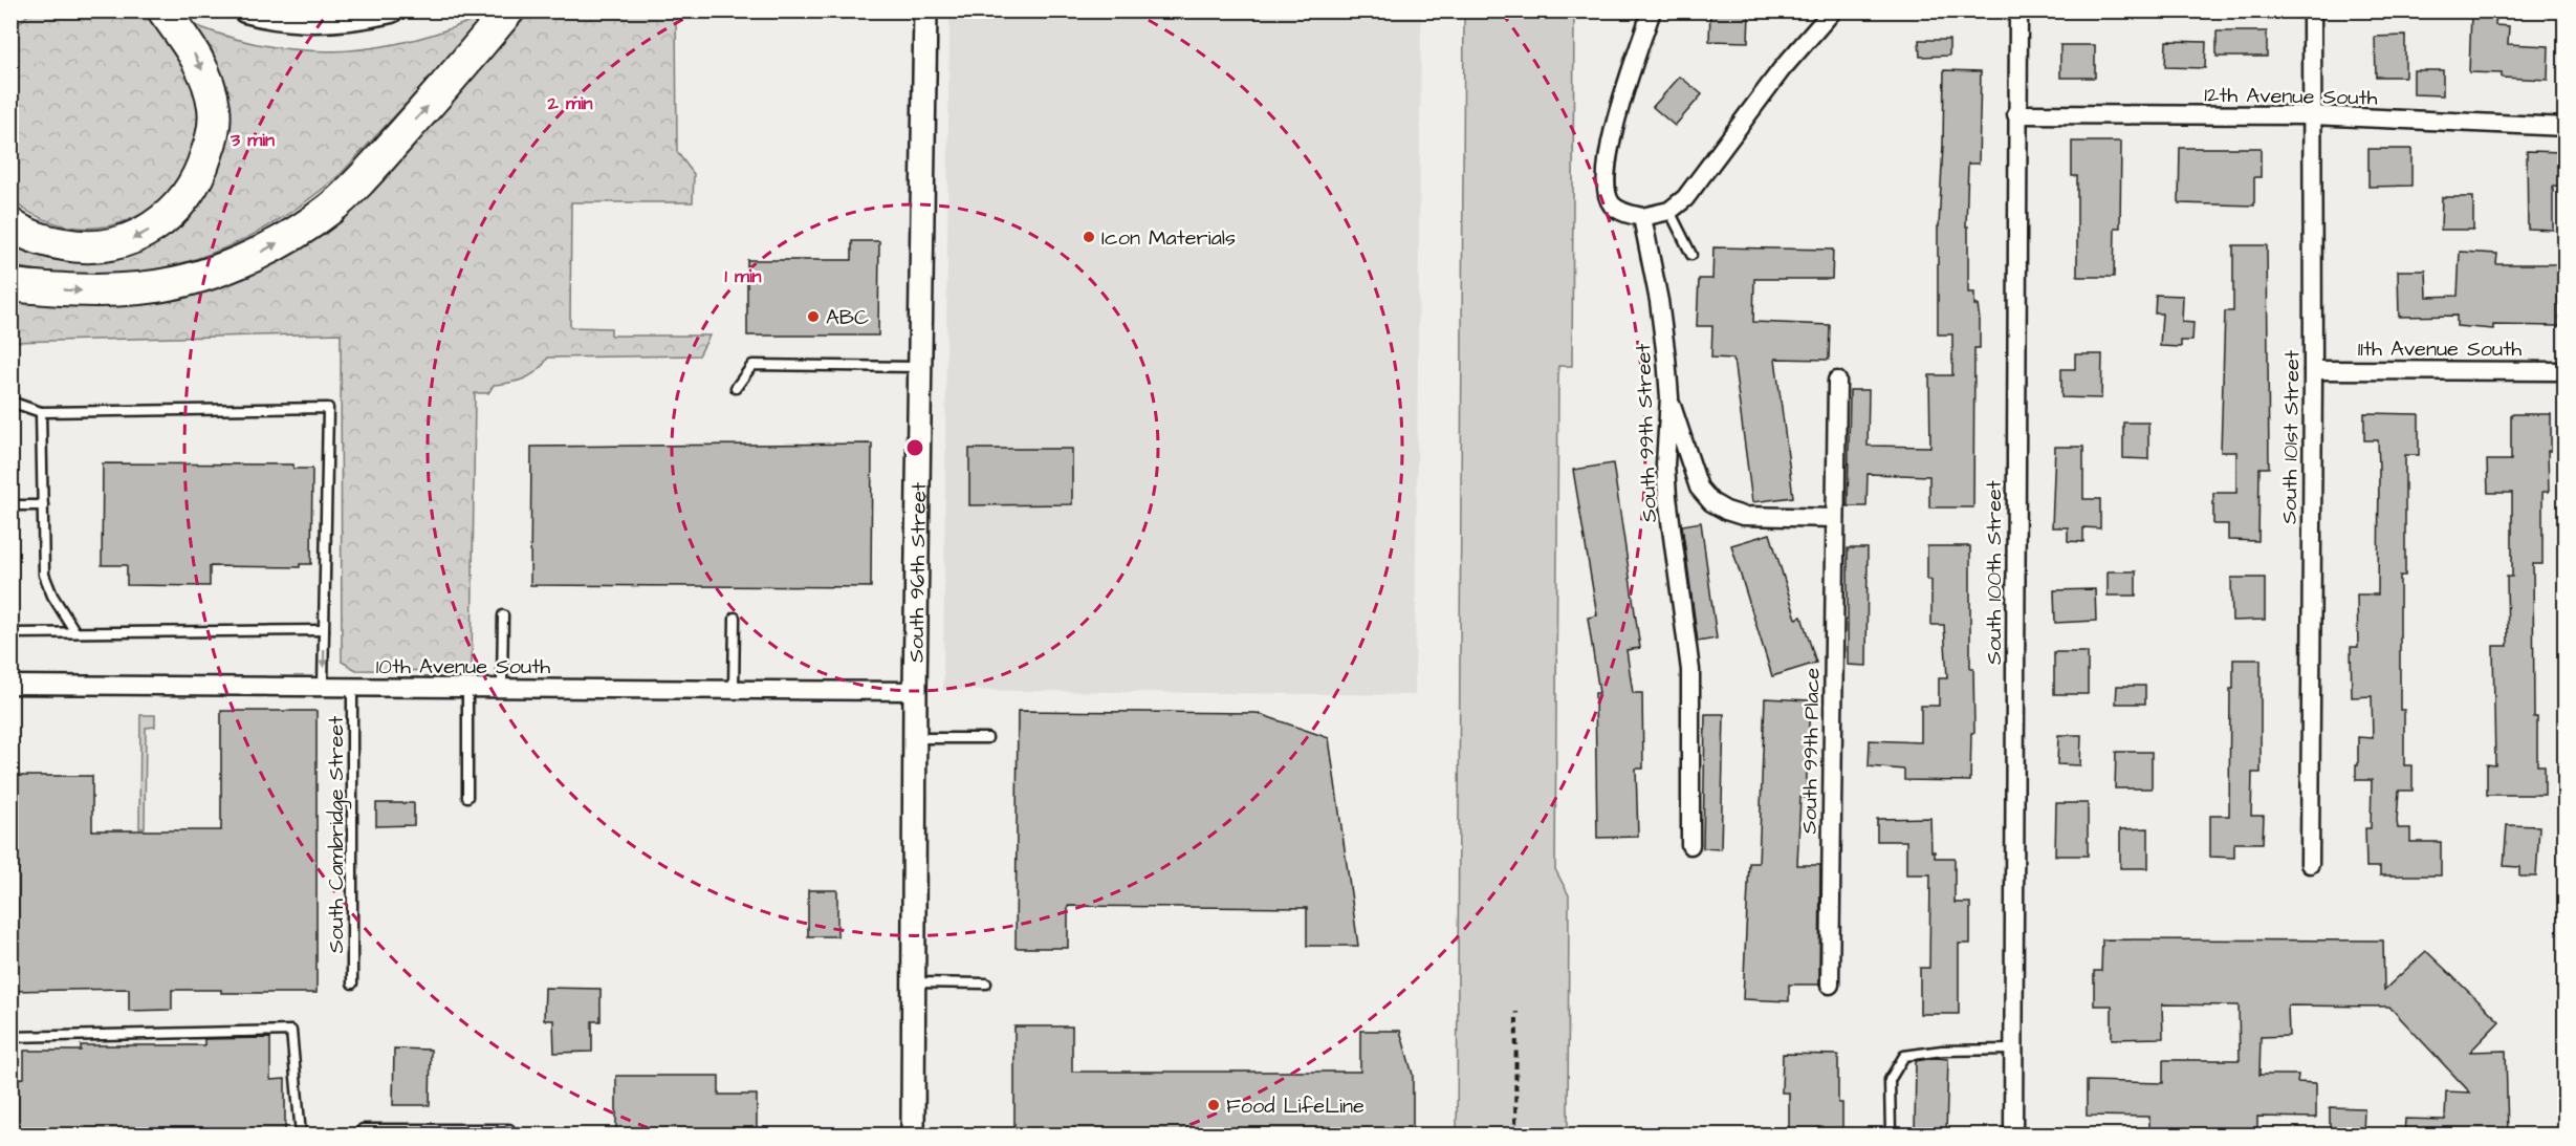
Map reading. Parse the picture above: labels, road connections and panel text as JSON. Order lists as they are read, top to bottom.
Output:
{
  "streets": {
    "street": [
      "12th Avenue South",
      "11th Avenue South",
      "South 99th Street",
      "South 101st Street",
      "South 96th Street",
      "South 100th Street",
      "10th Avenue South",
      "South 99th Place"
    ],
    "lane": ["South Cambridge Street"]
  },
  "crossings": [
    ["12th Avenue South", "South 101st Street"],
    ["12th Avenue South", "South 100th Street"],
    ["11th Avenue South", "South 101st Street"],
    ["South 96th Street", "10th Avenue South"],
    ["10th Avenue South", "South Cambridge Street"]
  ],
  "places": ["Icon Materials", "ABC", "Food LifeLine"],
  "rings": ["2 min", "3 min", "1 min"]
}
